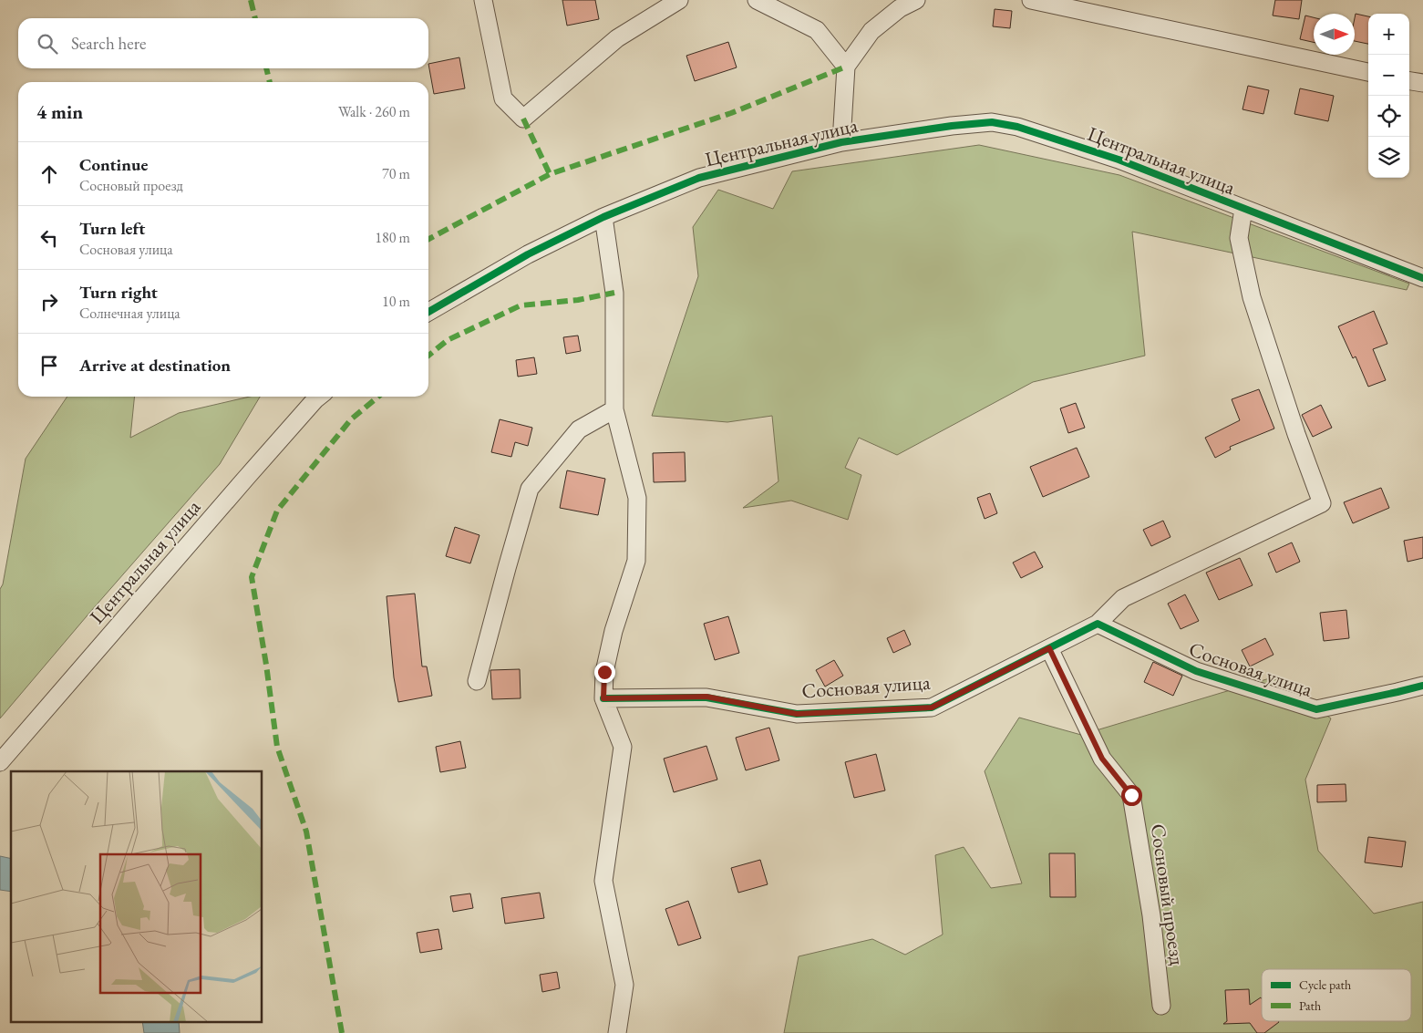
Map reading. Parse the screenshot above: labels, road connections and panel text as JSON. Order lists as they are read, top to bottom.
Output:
{
  "streets": {
    "street": ["Центральная улица", "Сосновая улица", "Сосновый проезд"]
  },
  "crossings": [
    ["Сосновая улица", "Сосновый проезд"]
  ],
  "legend": ["Cycle path", "Path"],
  "north": "right",
  "page": {
    "map_buttons": ["+", "−"],
    "search": "Search here",
    "heading": ["4 min", "Walk · 260 m"],
    "list": [
      ["Continue", "Сосновый проезд", "70 m"],
      ["Turn left", "Сосновая улица", "180 m"],
      ["Turn right", "Солнечная улица", "10 m"],
      "Arrive at destination"
    ]
  }
}
